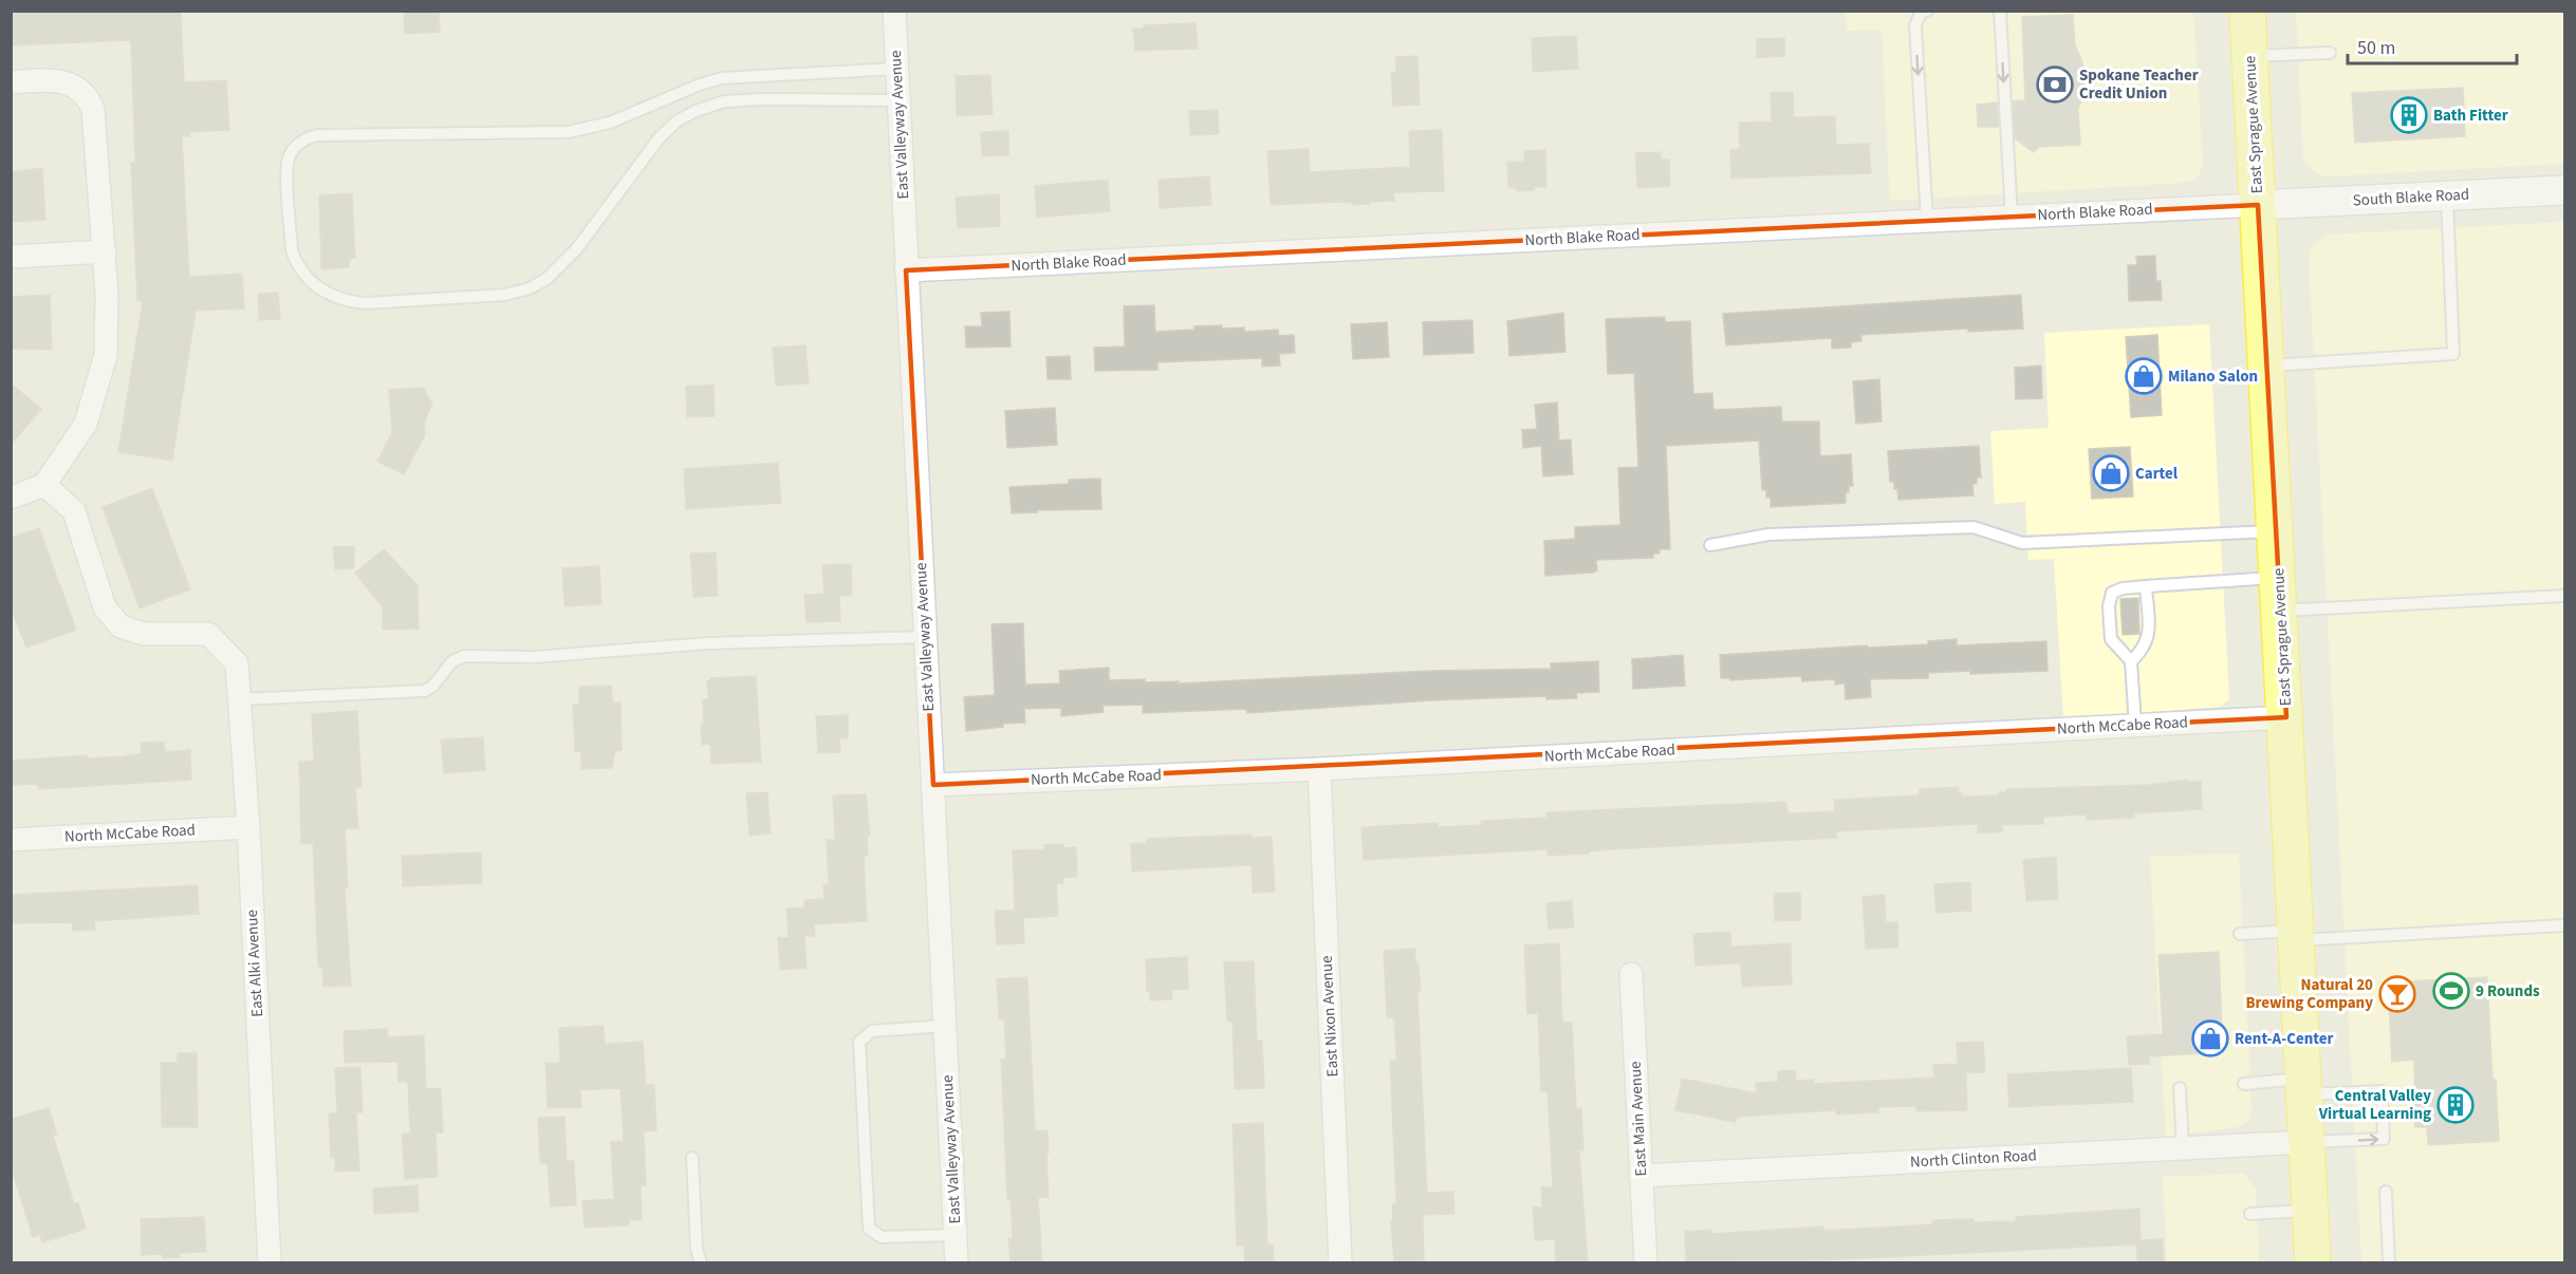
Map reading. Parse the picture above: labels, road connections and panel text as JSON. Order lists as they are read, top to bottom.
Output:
{
  "streets": {
    "main road": ["East Sprague Avenue"],
    "street": [
      "East Valleyway Avenue",
      "South Blake Road",
      "North Blake Road",
      "North McCabe Road",
      "East Alki Avenue",
      "East Nixon Avenue",
      "East Main Avenue",
      "North Clinton Road"
    ]
  },
  "crossings": [
    ["East Valleyway Avenue", "North Blake Road"],
    ["East Valleyway Avenue", "North McCabe Road"],
    ["East Sprague Avenue", "South Blake Road"],
    ["East Sprague Avenue", "North Blake Road"],
    ["East Sprague Avenue", "North McCabe Road"],
    ["East Sprague Avenue", "North Clinton Road"],
    ["South Blake Road", "North Blake Road"],
    ["North McCabe Road", "East Alki Avenue"],
    ["North McCabe Road", "East Nixon Avenue"],
    ["East Main Avenue", "North Clinton Road"]
  ],
  "places": {
    "bank": ["Spokane Teacher Credit Union"],
    "building": ["Bath Fitter", "Central Valley Virtual Learning"],
    "shop": ["Milano Salon", "Cartel", "Rent-A-Center"],
    "sports": ["9 Rounds"],
    "bar": ["Natural 20 Brewing Company"]
  },
  "scale_bar": "50 m"
}
